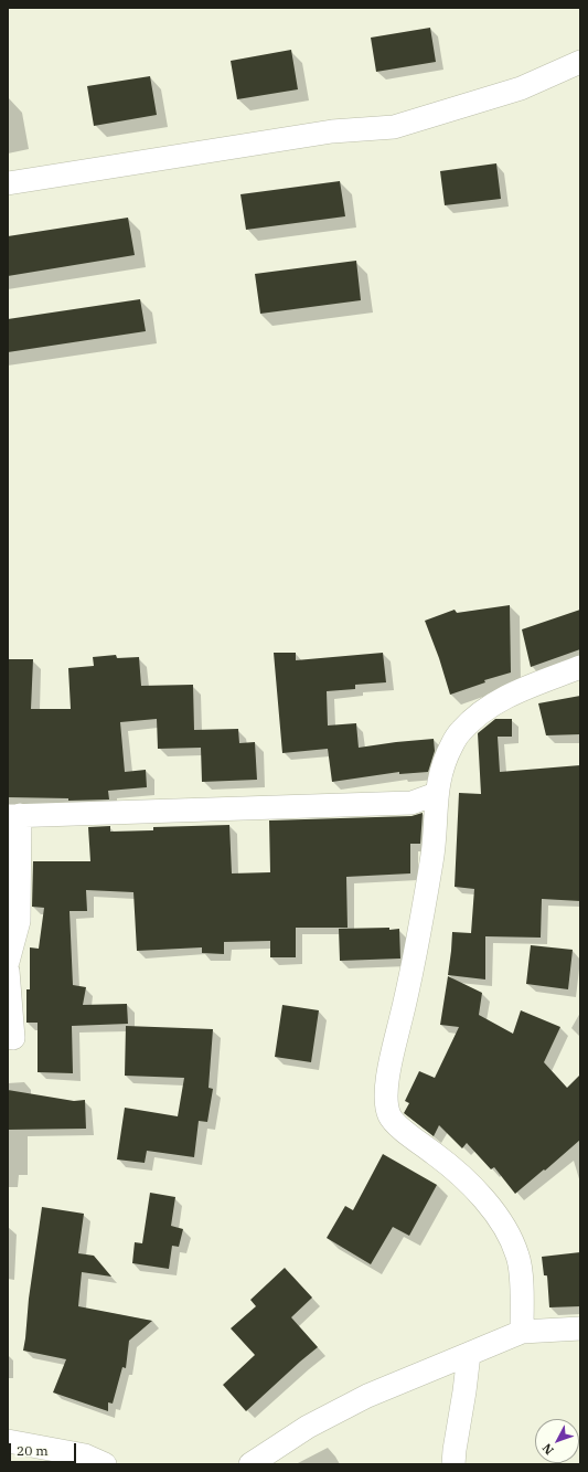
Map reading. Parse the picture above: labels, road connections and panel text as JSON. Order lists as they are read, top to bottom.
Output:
{
  "scale_bar": "20 m",
  "north": "bottom left"
}
